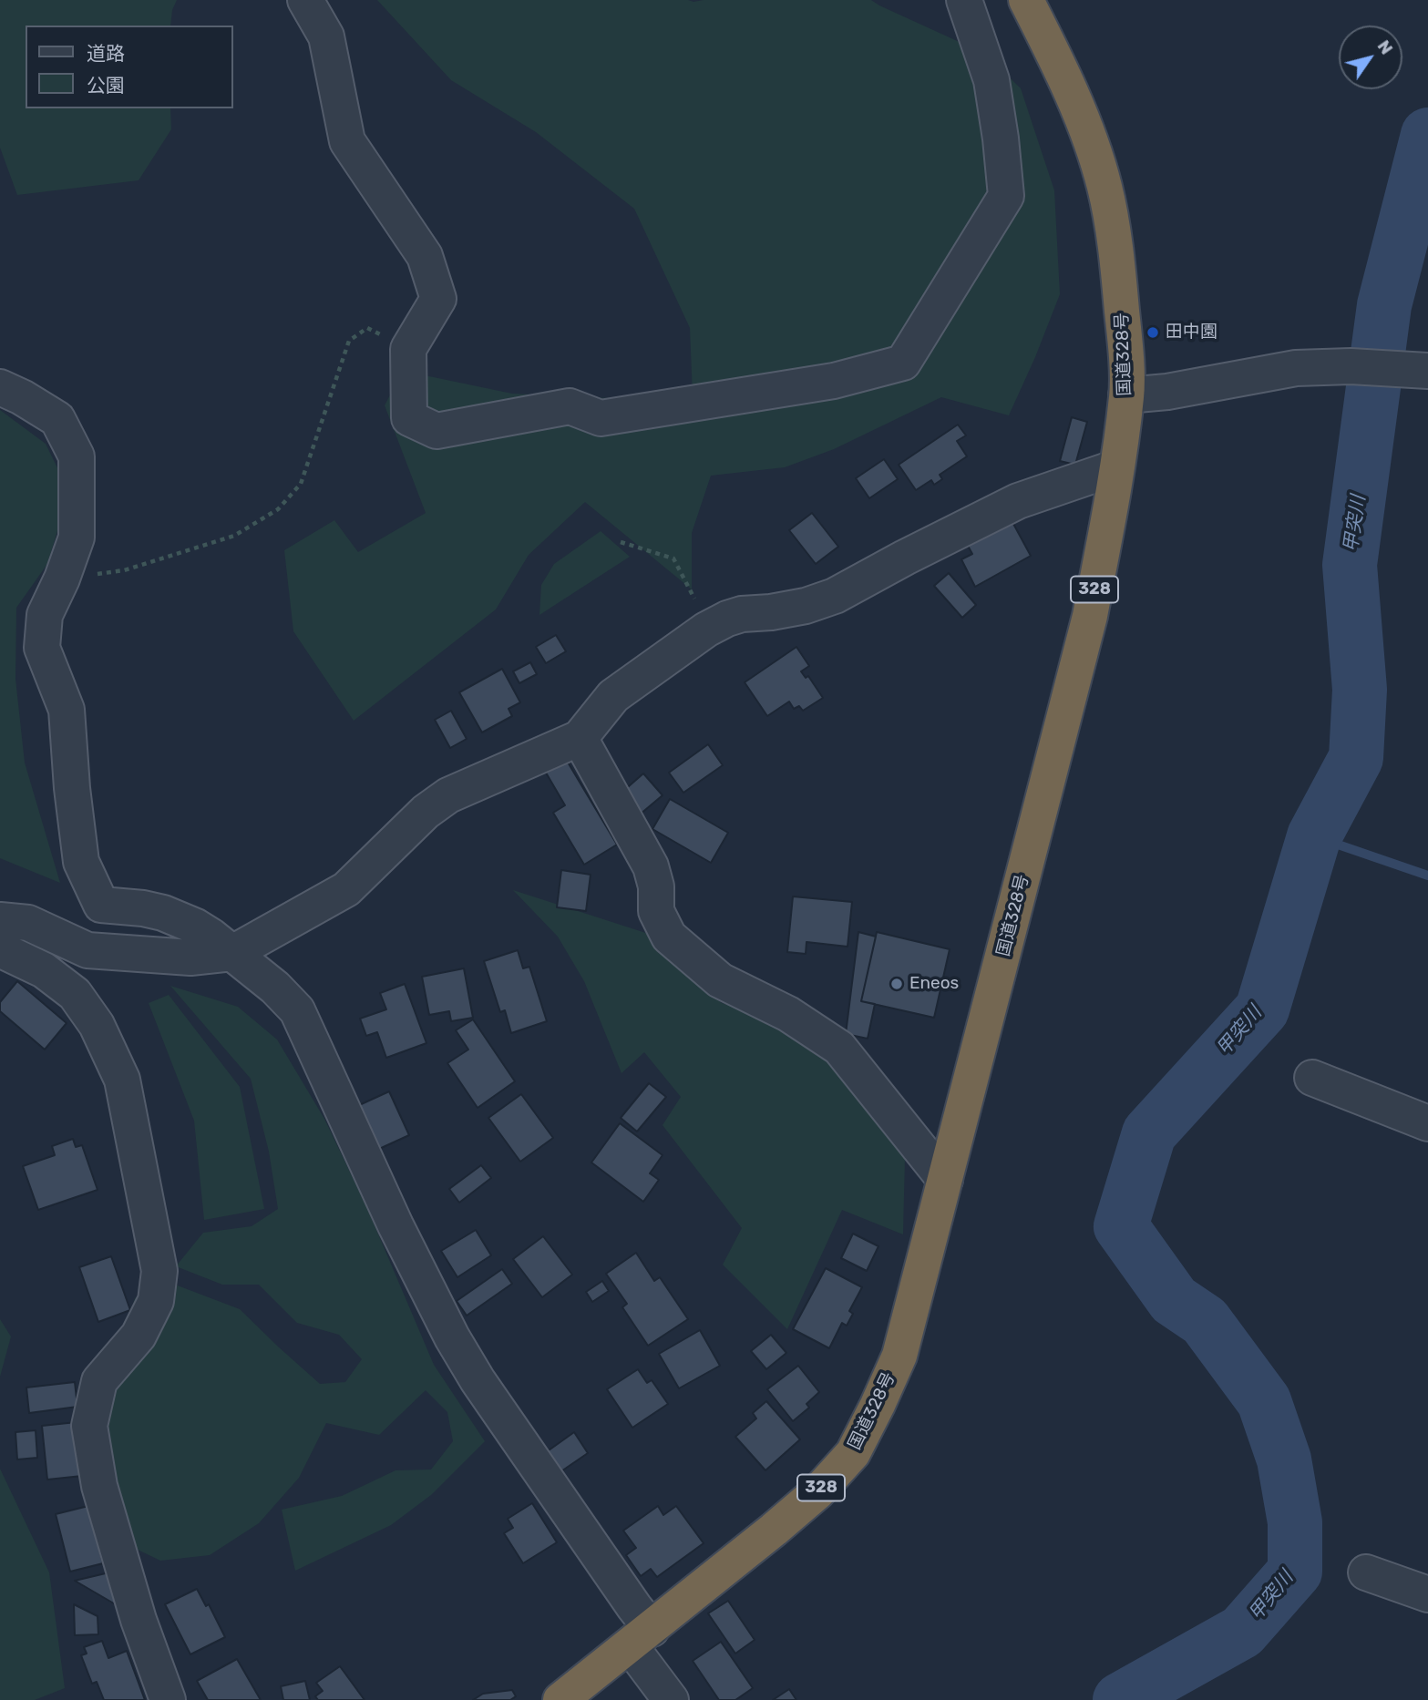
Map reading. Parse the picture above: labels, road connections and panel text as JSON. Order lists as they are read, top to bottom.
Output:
{
  "streets": {
    "highway": ["国道328号", "328"]
  },
  "water": ["甲突川"],
  "places": ["田中園", "Eneos"],
  "legend": ["道路", "公園"],
  "north": "top right"
}
